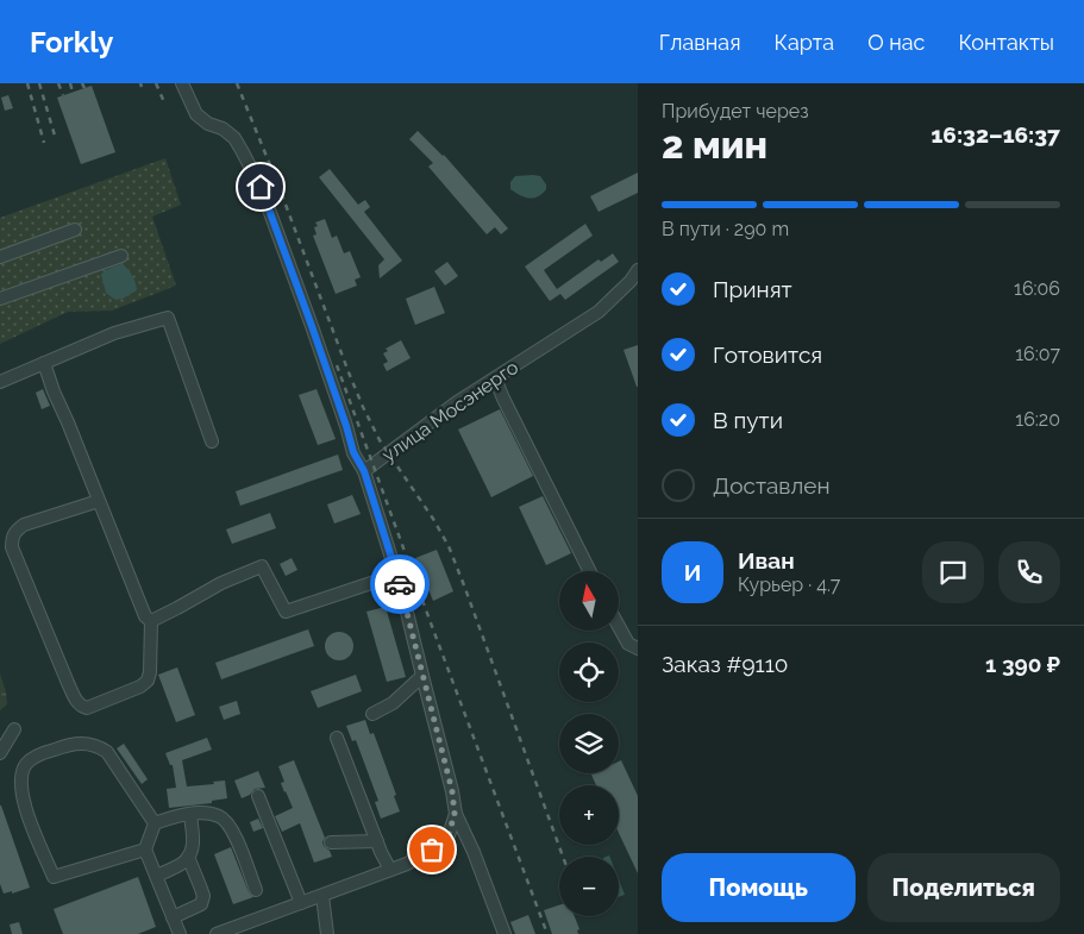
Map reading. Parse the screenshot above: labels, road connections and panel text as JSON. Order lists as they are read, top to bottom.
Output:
{
  "streets": {
    "street": ["улица Мосэнерго"]
  },
  "north": "top",
  "page": {
    "header": "Forkly",
    "nav": [
      "Главная",
      "Карта",
      "О нас",
      "Контакты"
    ],
    "heading": ["2 мин", "Прибудет через", "16:32–16:37"],
    "panel": [
      "Иван",
      "Курьер · 4.7",
      "Заказ #9110",
      "1 390 ₽"
    ],
    "bar": "В пути · 290 m",
    "list": [
      ["Принят", "16:06"],
      ["Готовится", "16:07"],
      ["В пути", "16:20"],
      "Доставлен"
    ],
    "round": "И",
    "map_buttons": ["+", "−"],
    "buttons": ["Помощь", "Поделиться"]
  }
}
